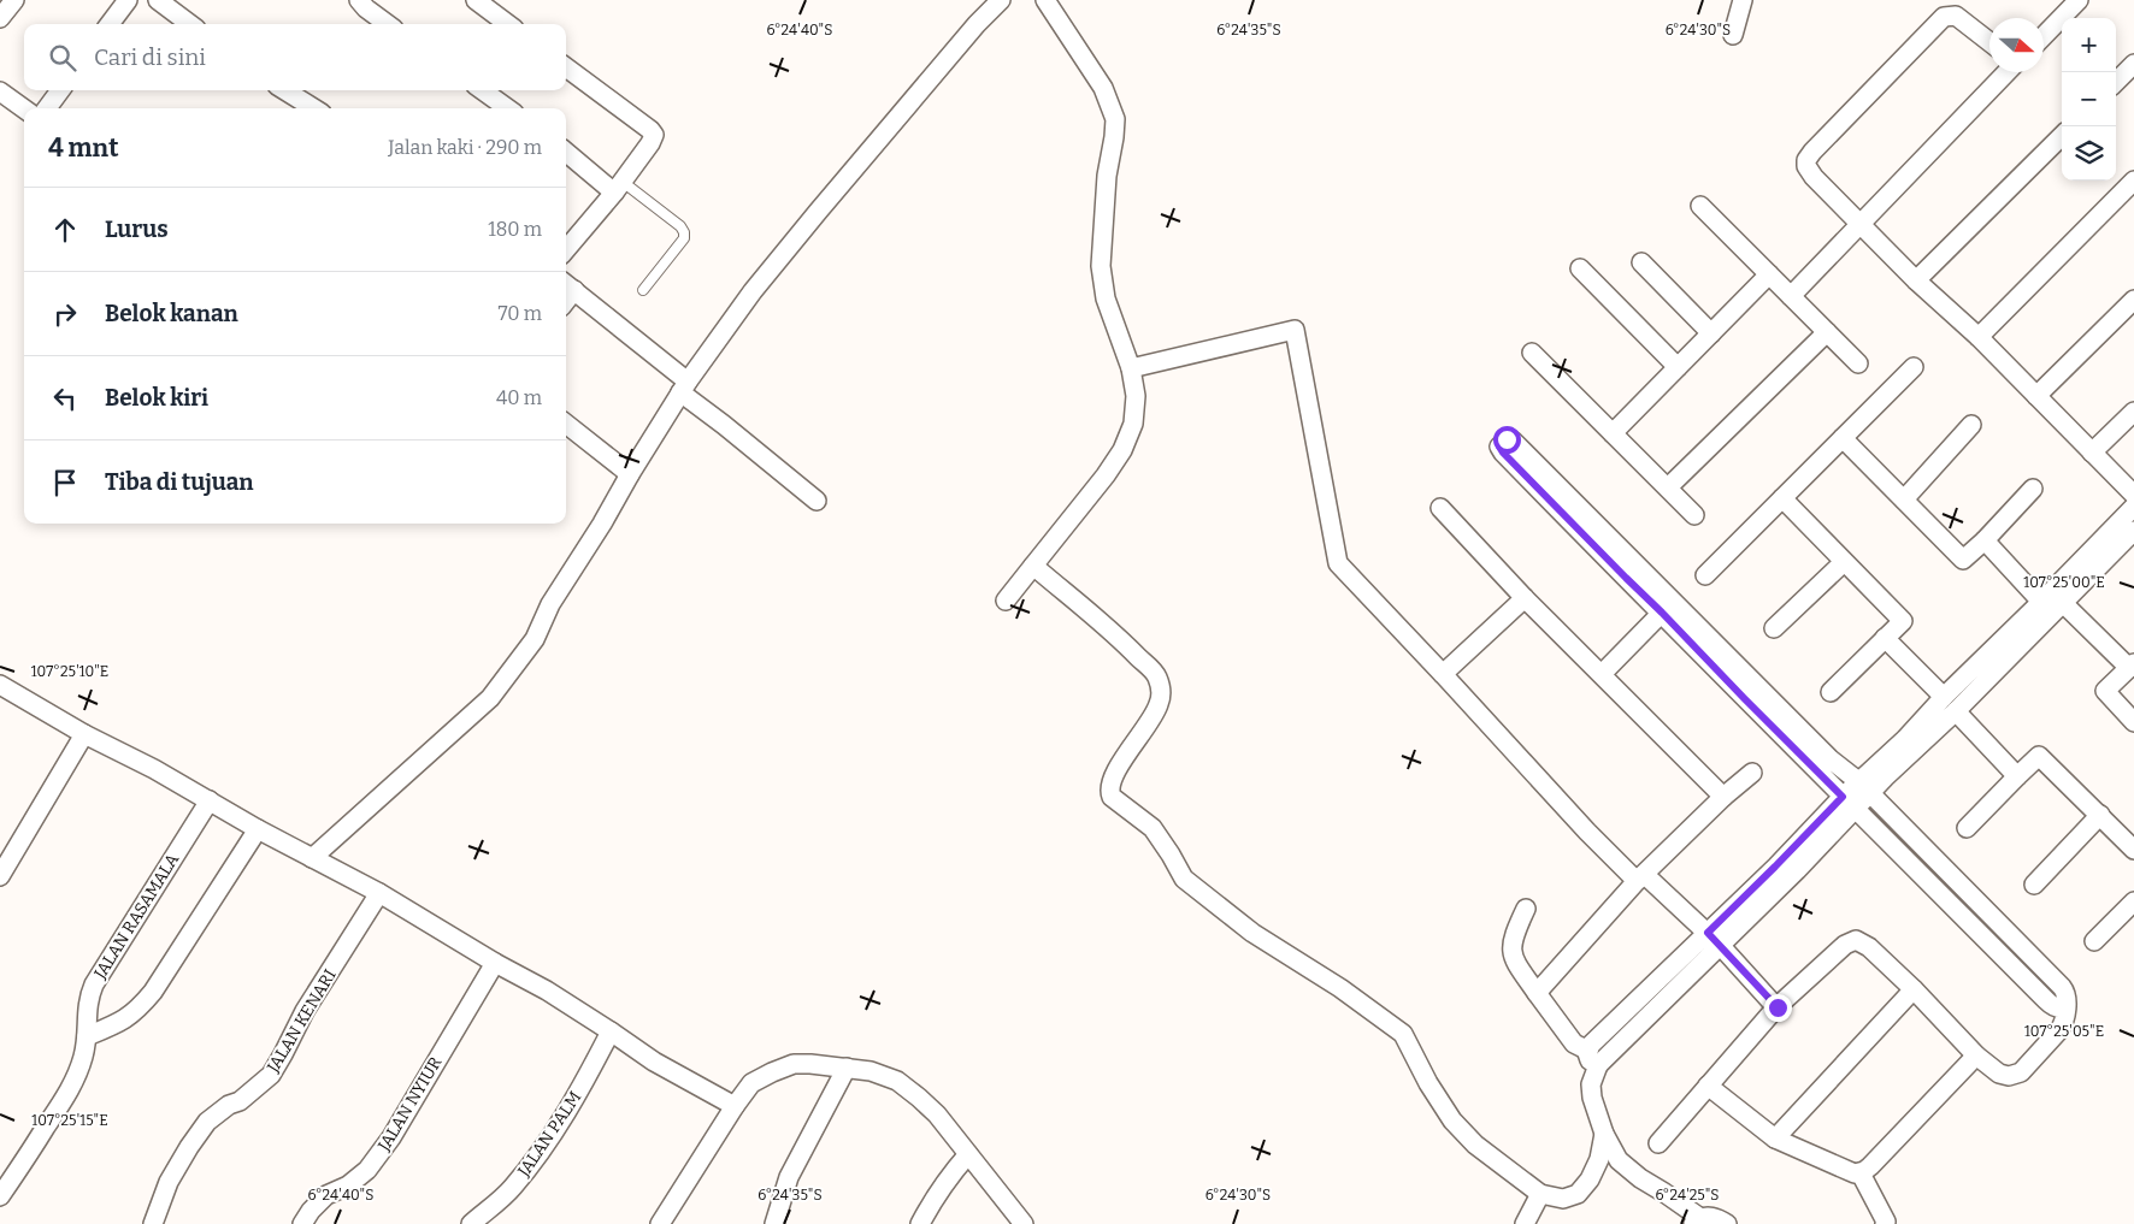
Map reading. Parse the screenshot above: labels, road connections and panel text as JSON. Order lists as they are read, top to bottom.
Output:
{
  "streets": {
    "street": [
      "JALAN RASAMALA",
      "JALAN KENARI",
      "JALAN NYIUR",
      "JALAN PALM"
    ]
  },
  "north": "right",
  "page": {
    "map_buttons": ["+", "−"],
    "search": "Cari di sini",
    "heading": ["4 mnt", "Jalan kaki · 290 m"],
    "list": [
      ["Lurus", "180 m"],
      ["Belok kanan", "70 m"],
      ["Belok kiri", "40 m"],
      "Tiba di tujuan"
    ]
  },
  "coordinates": [
    "6°24'40\"S",
    "6°24'35\"S",
    "6°24'30\"S",
    "107°25'00\"E",
    "107°25'10\"E",
    "107°25'05\"E",
    "107°25'15\"E",
    "6°24'25\"S"
  ]
}
